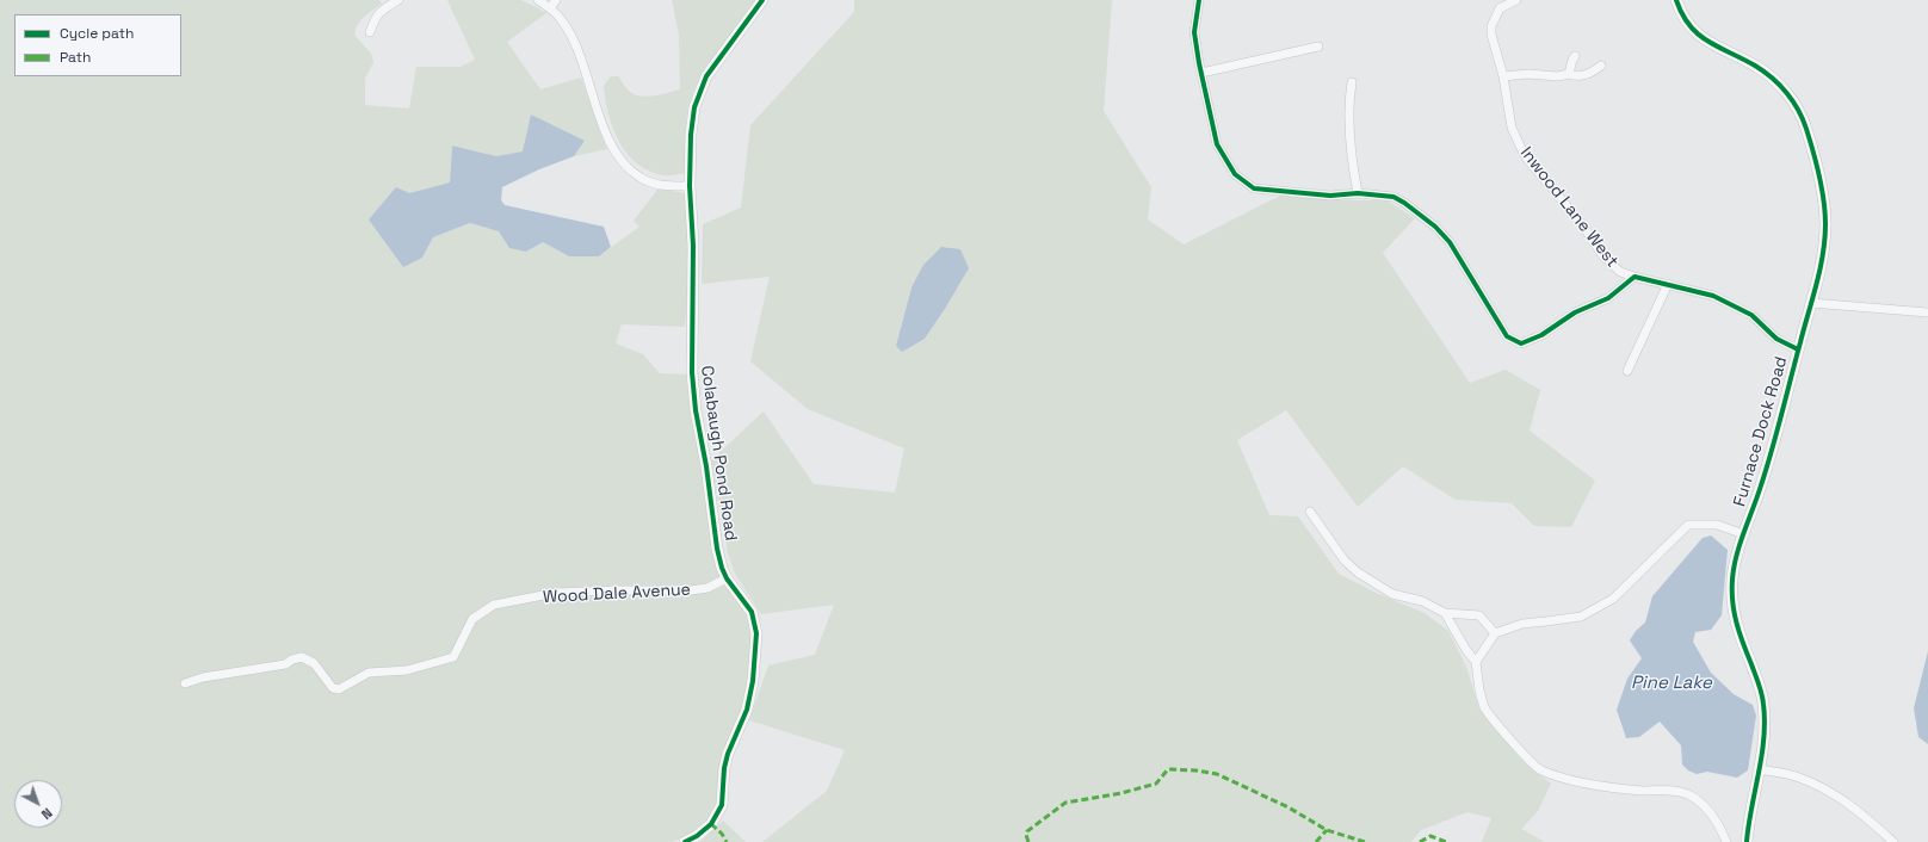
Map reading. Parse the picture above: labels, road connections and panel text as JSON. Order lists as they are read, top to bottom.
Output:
{
  "streets": {
    "street": [
      "Inwood Lane West",
      "Furnace Dock Road",
      "Colabaugh Pond Road",
      "Wood Dale Avenue"
    ]
  },
  "crossings": [
    ["Inwood Lane West", "Furnace Dock Road"],
    ["Colabaugh Pond Road", "Wood Dale Avenue"]
  ],
  "water": ["Pine Lake"],
  "legend": ["Cycle path", "Path"],
  "north": "bottom right"
}
